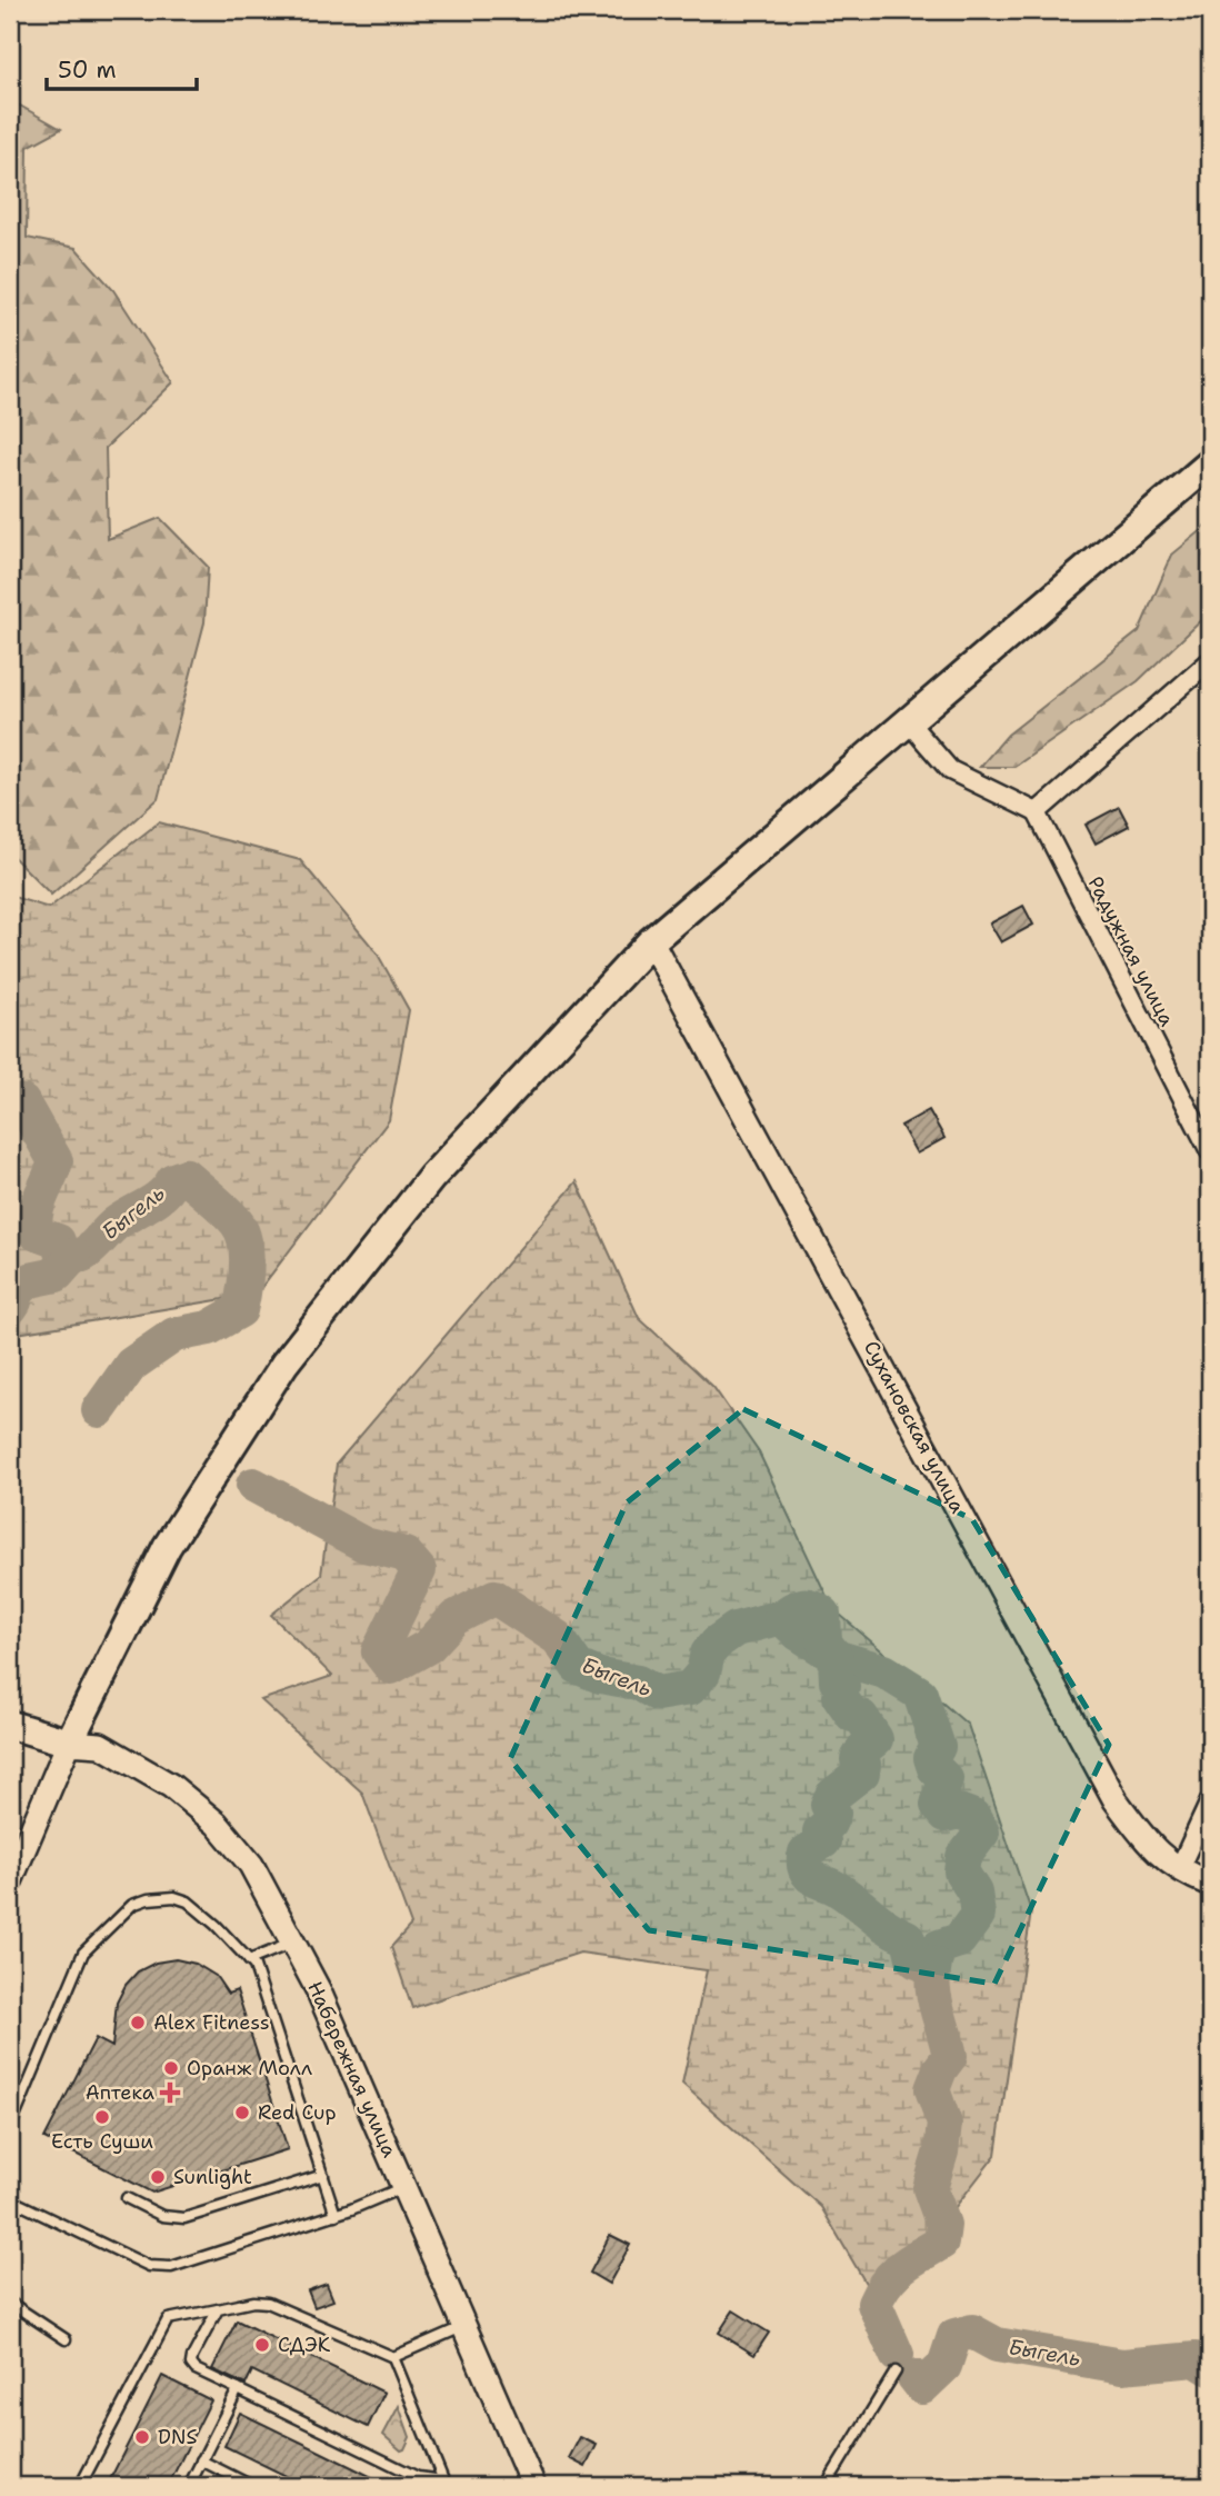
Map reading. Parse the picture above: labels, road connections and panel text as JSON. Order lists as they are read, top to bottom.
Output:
{
  "streets": {
    "street": ["Радужная улица", "Сухановская улица", "Набережная улица"]
  },
  "water": ["Быгель"],
  "places": {
    "other": [
      "Alex Fitness",
      "Оранж Молл",
      "Red Cup",
      "Есть Суши",
      "Sunlight",
      "СДЭК",
      "DNS"
    ],
    "health": ["Аптека"]
  },
  "scale_bar": "50 m"
}
